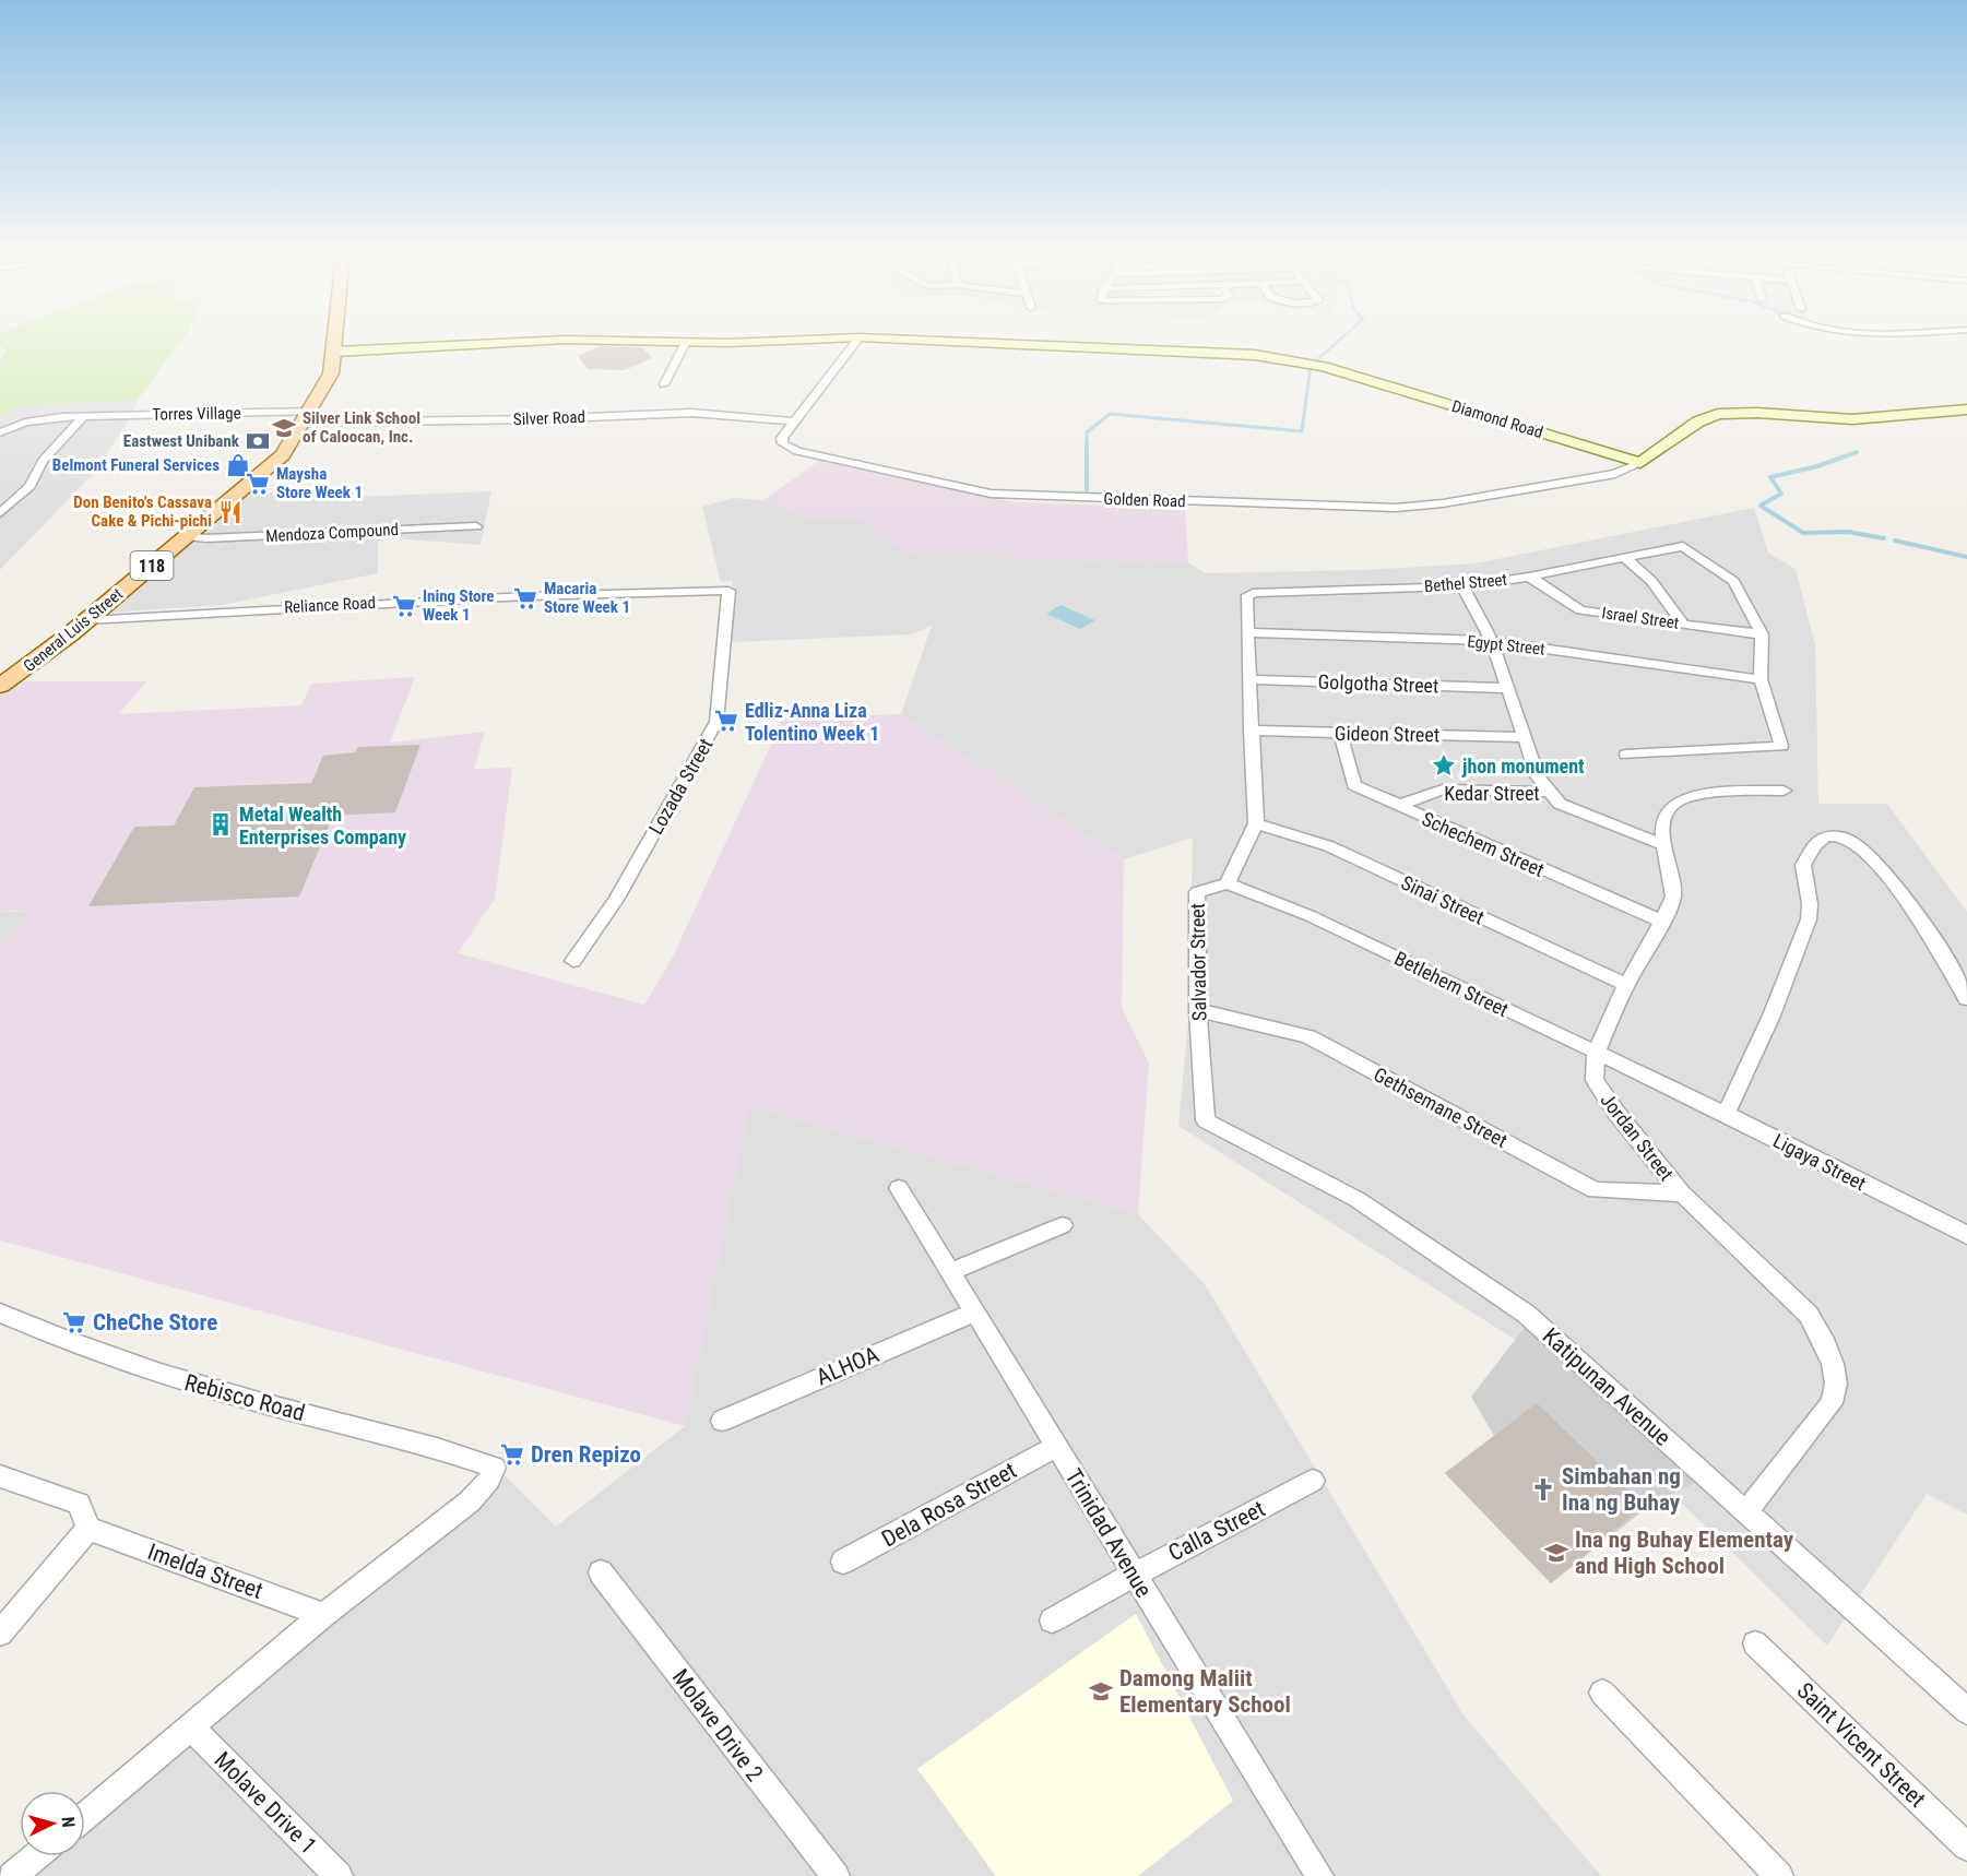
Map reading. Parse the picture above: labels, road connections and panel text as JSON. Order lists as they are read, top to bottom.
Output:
{
  "streets": {
    "main road": ["Diamond Road", "118", "General Luis Street"],
    "street": [
      "Torres Village",
      "Silver Road",
      "Golden Road",
      "Mendoza Compound",
      "Bethel Street",
      "Reliance Road",
      "Israel Street",
      "Egypt Street",
      "Golgotha Street",
      "Gideon Street",
      "Lozada Street",
      "Kedar Street",
      "Schechem Street",
      "Sinai Street",
      "Salvador Street",
      "Betlehem Street",
      "Gethsemane Street",
      "Jordan Street",
      "Ligaya Street",
      "ALHOA",
      "Katipunan Avenue",
      "Rebisco Road",
      "Dela Rosa Street",
      "Calla Street",
      "Trinidad Avenue",
      "Imelda Street",
      "Molave Drive 2",
      "Saint Vicent Street",
      "Molave Drive 1"
    ]
  },
  "crossings": [
    ["Torres Village", "Silver Road"],
    ["Torres Village", "General Luis Street"],
    ["Silver Road", "Golden Road"],
    ["Silver Road", "General Luis Street"],
    ["Diamond Road", "Golden Road"],
    ["Diamond Road", "General Luis Street"],
    ["Mendoza Compound", "General Luis Street"],
    ["Bethel Street", "Israel Street"],
    ["Bethel Street", "Salvador Street"],
    ["Reliance Road", "General Luis Street"],
    ["Reliance Road", "Lozada Street"],
    ["Egypt Street", "Salvador Street"],
    ["Golgotha Street", "Salvador Street"],
    ["Gideon Street", "Schechem Street"],
    ["Gideon Street", "Salvador Street"],
    ["Kedar Street", "Schechem Street"],
    ["Schechem Street", "Jordan Street"],
    ["Sinai Street", "Salvador Street"],
    ["Sinai Street", "Jordan Street"],
    ["Salvador Street", "Betlehem Street"],
    ["Salvador Street", "Gethsemane Street"],
    ["Salvador Street", "Katipunan Avenue"],
    ["Betlehem Street", "Jordan Street"],
    ["Betlehem Street", "Ligaya Street"],
    ["Gethsemane Street", "Jordan Street"],
    ["Jordan Street", "Katipunan Avenue"],
    ["ALHOA", "Trinidad Avenue"],
    ["Rebisco Road", "Imelda Street"],
    ["Dela Rosa Street", "Trinidad Avenue"],
    ["Calla Street", "Trinidad Avenue"]
  ],
  "places": {
    "school or university": ["Silver Link School of Caloocan, Inc.", "Ina ng Buhay Elementay and High School", "Damong Maliit Elementary School"],
    "bank": ["Eastwest Unibank"],
    "shop": ["Belmont Funeral Services"],
    "supermarket": [
      "Maysha Store Week 1",
      "Macaria Store Week 1",
      "Ining Store Week 1",
      "Edliz-Anna Liza Tolentino Week 1",
      "CheChe Store",
      "Dren Repizo"
    ],
    "restaurant": ["Don Benito's Cassava Cake & Pichi-pichi"],
    "place": ["jhon monument"],
    "building": ["Metal Wealth Enterprises Company"],
    "church": ["Simbahan ng Ina ng Buhay"]
  },
  "north": "right"
}
